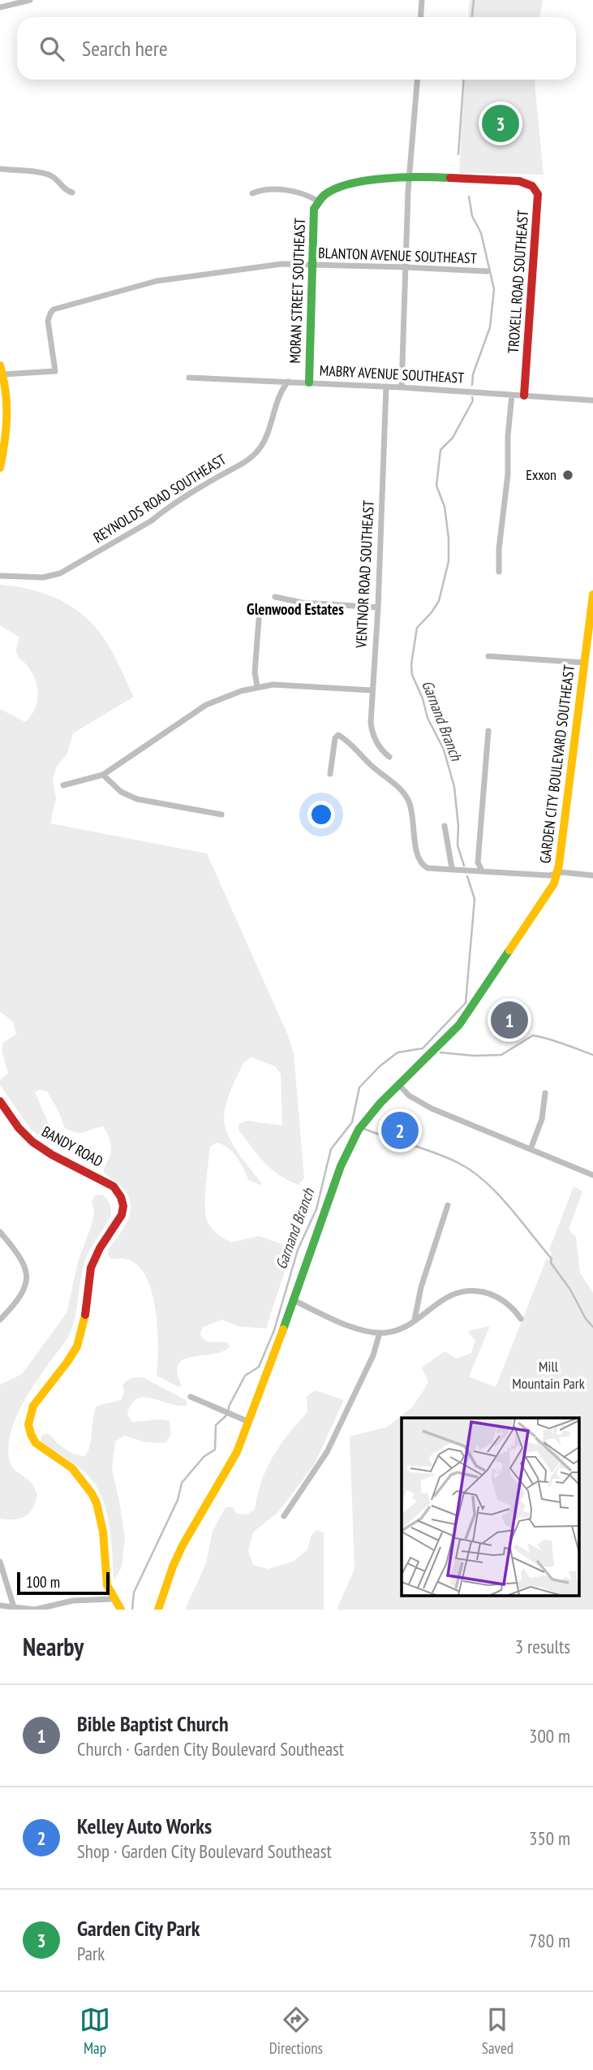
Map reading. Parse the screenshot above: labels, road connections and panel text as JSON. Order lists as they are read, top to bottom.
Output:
{
  "streets": {
    "street": [
      "BLANTON AVENUE SOUTHEAST",
      "TROXELL ROAD SOUTHEAST",
      "MORAN STREET SOUTHEAST",
      "MABRY AVENUE SOUTHEAST",
      "REYNOLDS ROAD SOUTHEAST",
      "VENTNOR ROAD SOUTHEAST",
      "GARDEN CITY BOULEVARD SOUTHEAST",
      "BANDY ROAD"
    ]
  },
  "crossings": [
    ["BLANTON AVENUE SOUTHEAST", "MORAN STREET SOUTHEAST"],
    ["TROXELL ROAD SOUTHEAST", "MABRY AVENUE SOUTHEAST"],
    ["MORAN STREET SOUTHEAST", "MABRY AVENUE SOUTHEAST"],
    ["MABRY AVENUE SOUTHEAST", "REYNOLDS ROAD SOUTHEAST"],
    ["MABRY AVENUE SOUTHEAST", "VENTNOR ROAD SOUTHEAST"]
  ],
  "districts": ["Glenwood Estates"],
  "water": ["Garnand Branch"],
  "parks": ["Mill Mountain Park"],
  "places": ["Exxon"],
  "scale_bar": "100 m",
  "page": {
    "search": "Search here",
    "pins": ["3", "1", "2"],
    "scale": "100 m",
    "heading": ["Nearby", "3 results"],
    "list": [
      {
        "mark": "1",
        "name": "Bible Baptist Church",
        "note": "Church · Garden City Boulevard Southeast",
        "value": "300 m"
      },
      {
        "mark": "2",
        "name": "Kelley Auto Works",
        "note": "Shop · Garden City Boulevard Southeast",
        "value": "350 m"
      },
      {
        "mark": "3",
        "name": "Garden City Park",
        "note": "Park",
        "value": "780 m"
      }
    ],
    "nav": ["Map", "Directions", "Saved"]
  }
}
